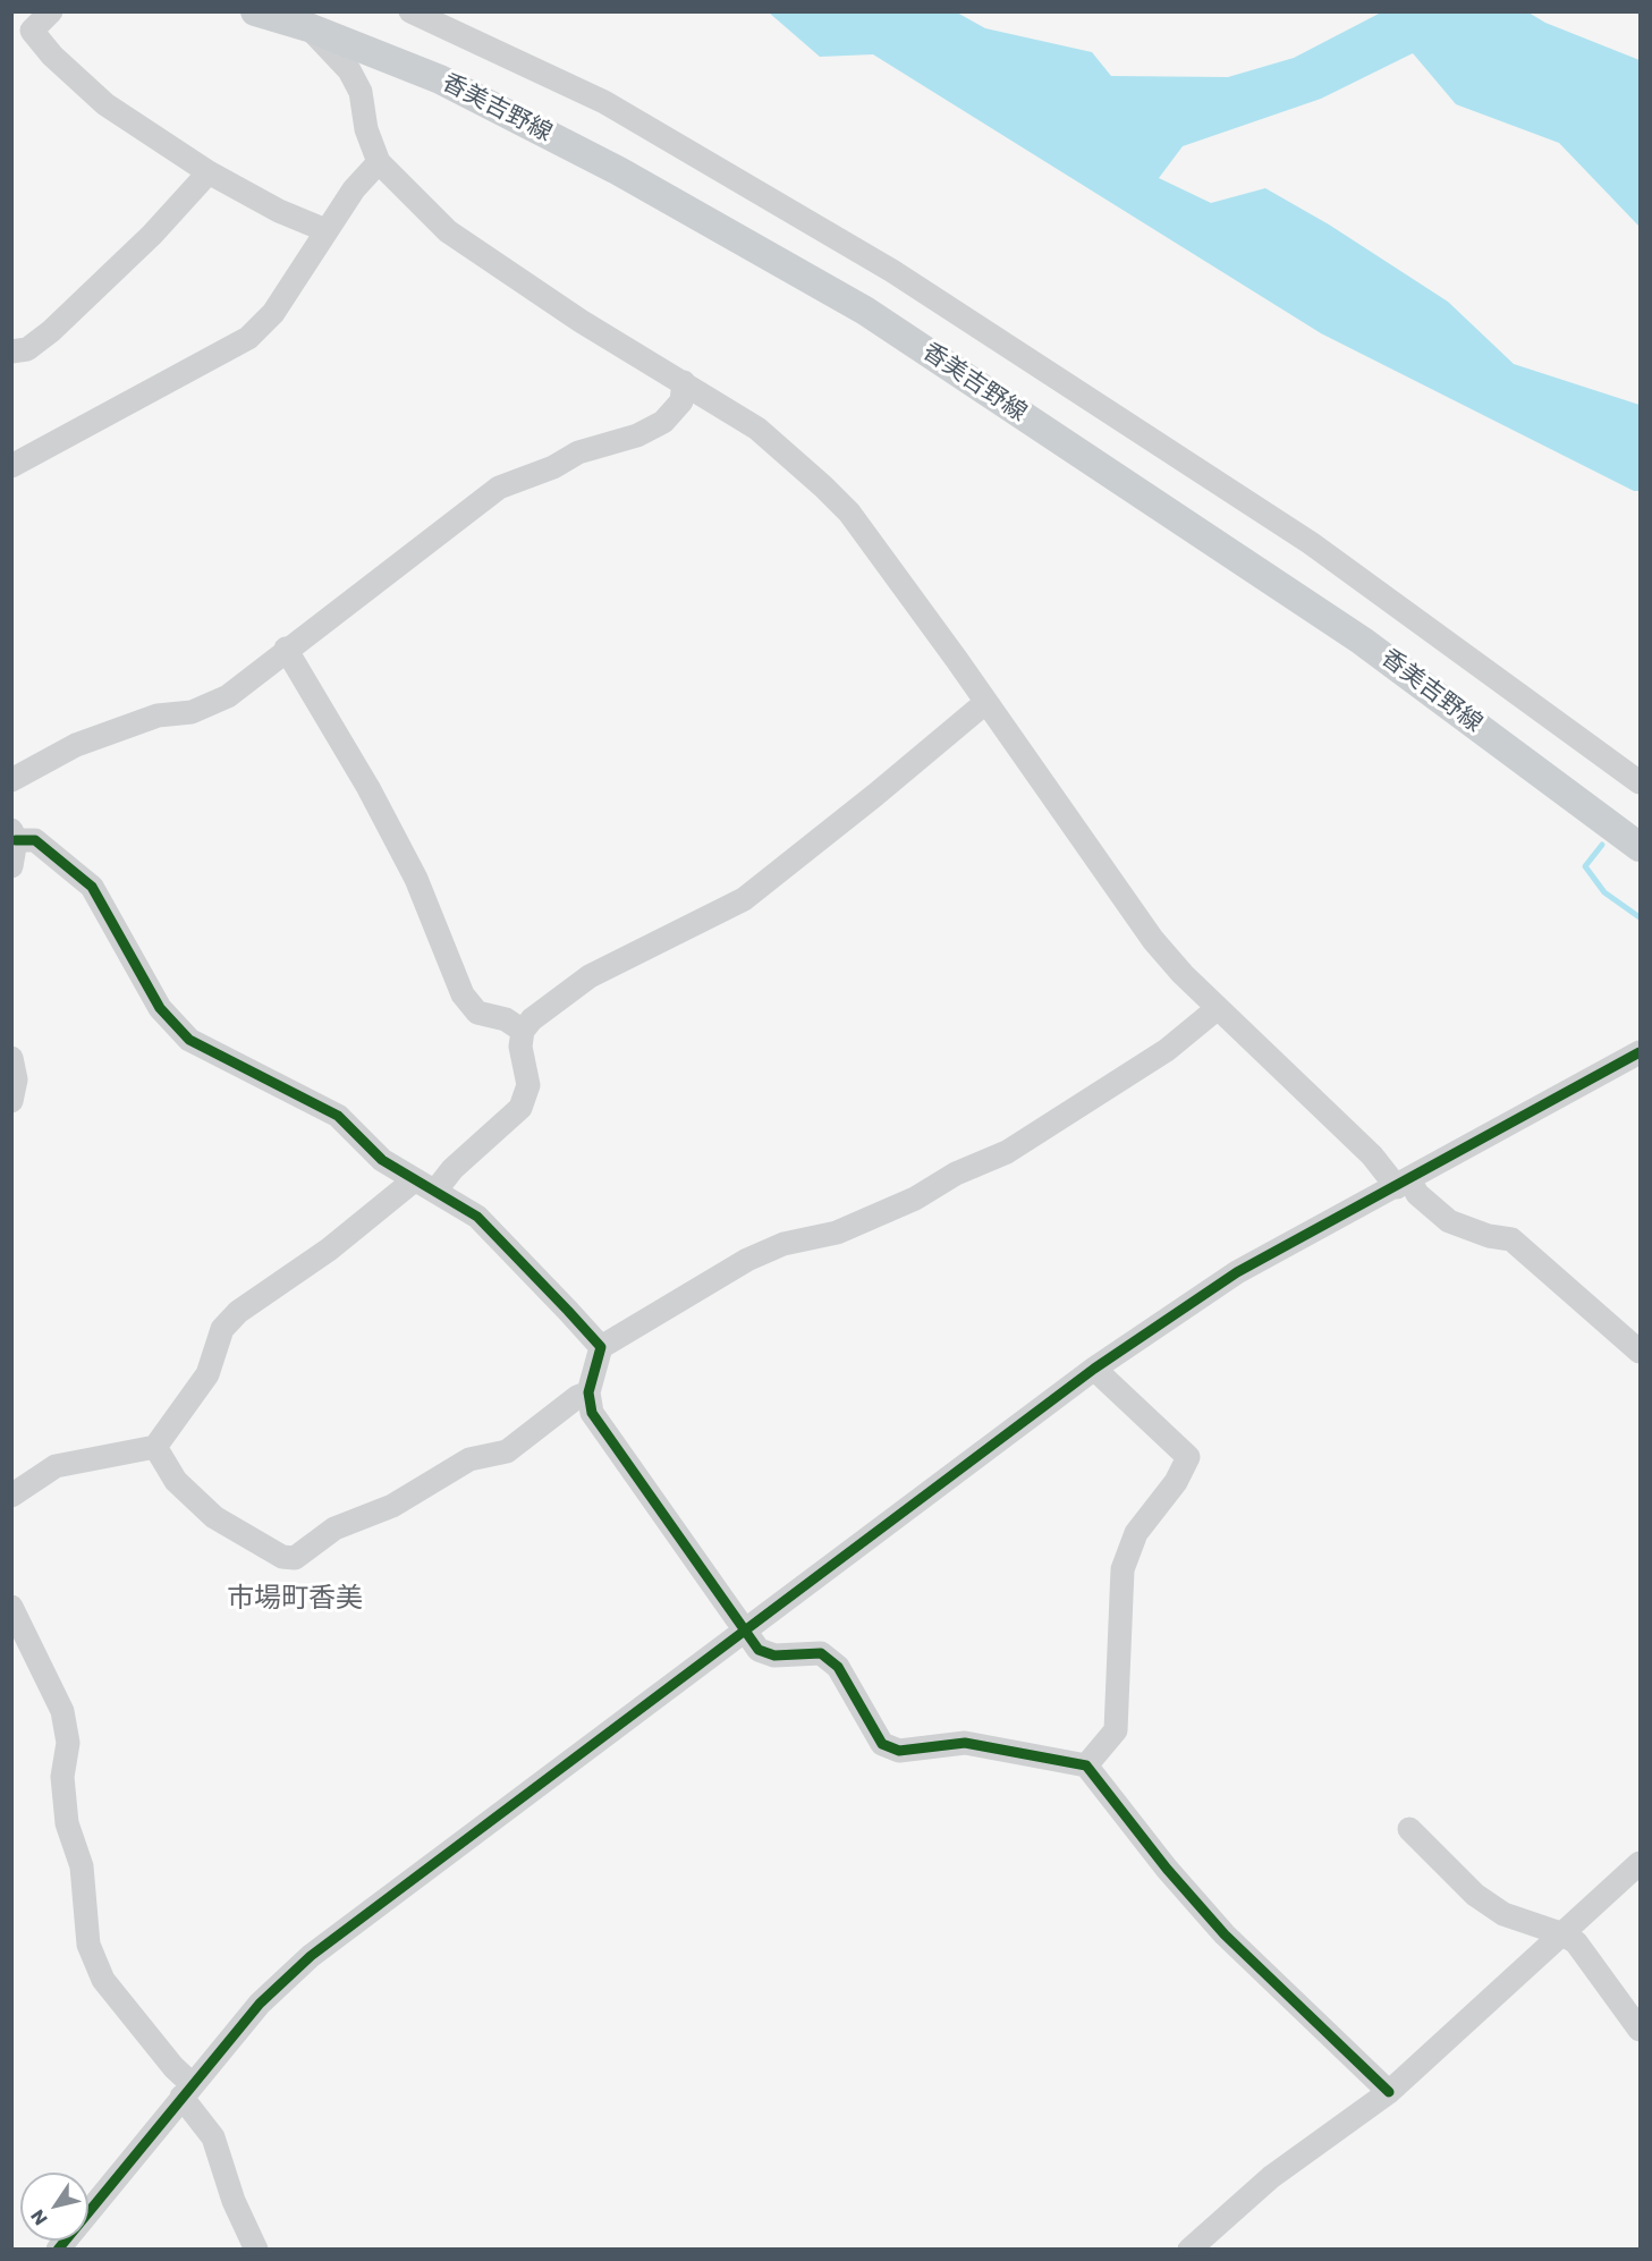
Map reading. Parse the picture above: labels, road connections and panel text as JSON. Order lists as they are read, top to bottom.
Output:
{
  "streets": {
    "main road": ["香美吉野線"]
  },
  "districts": ["市場町香美"],
  "north": "bottom left"
}
